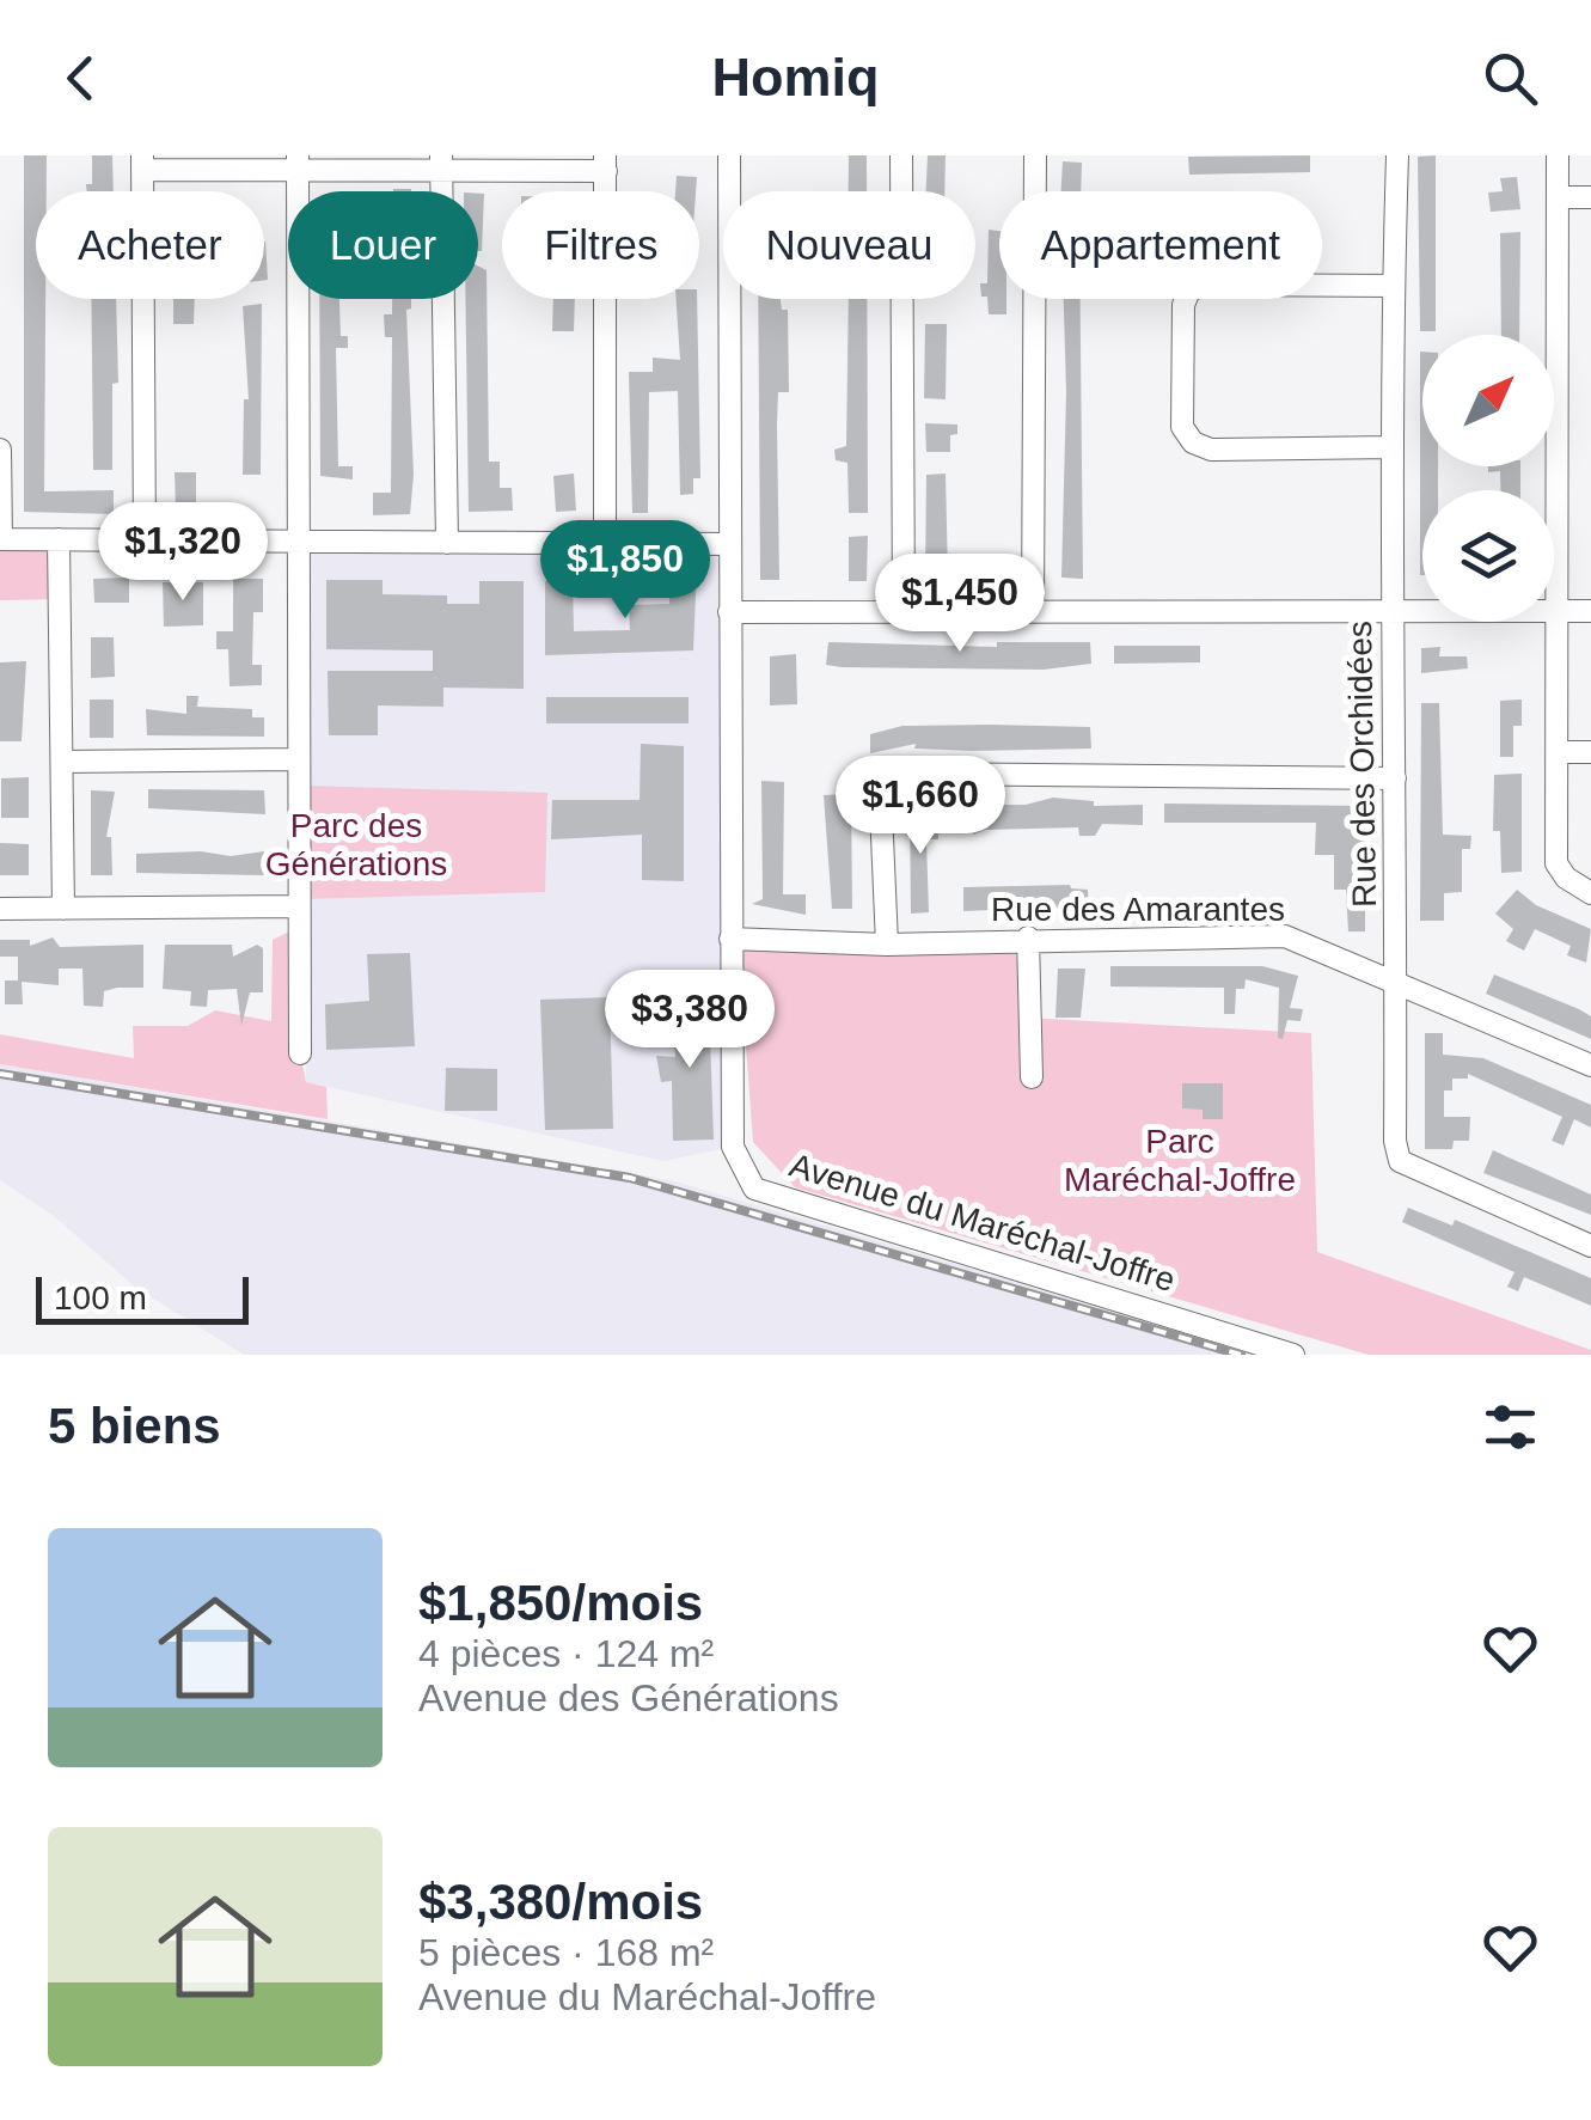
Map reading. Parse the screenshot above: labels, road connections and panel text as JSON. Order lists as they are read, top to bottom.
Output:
{
  "streets": {
    "street": ["Rue des Orchidées", "Rue des Amarantes", "Avenue du Maréchal-Joffre"]
  },
  "crossings": [
    ["Rue des Orchidées", "Rue des Amarantes"],
    ["Rue des Amarantes", "Avenue du Maréchal-Joffre"]
  ],
  "parks": ["Parc des Générations", "Parc Maréchal-Joffre"],
  "scale_bar": "100 m",
  "north": "top right",
  "page": {
    "header": "Homiq",
    "chip": [
      "Acheter",
      "Louer",
      "Filtres",
      "Nouveau",
      "Appartement"
    ],
    "price": [
      "$1,320",
      "$1,850",
      "$1,450",
      "$1,660",
      "$3,380"
    ],
    "scale": "100 m",
    "heading": "5 biens",
    "list": [
      {
        "name": "$1,850/mois",
        "note": "4 pièces · 124 m² · Avenue des Générations"
      },
      {
        "name": "$3,380/mois",
        "note": "5 pièces · 168 m² · Avenue du Maréchal-Joffre"
      }
    ]
  }
}
